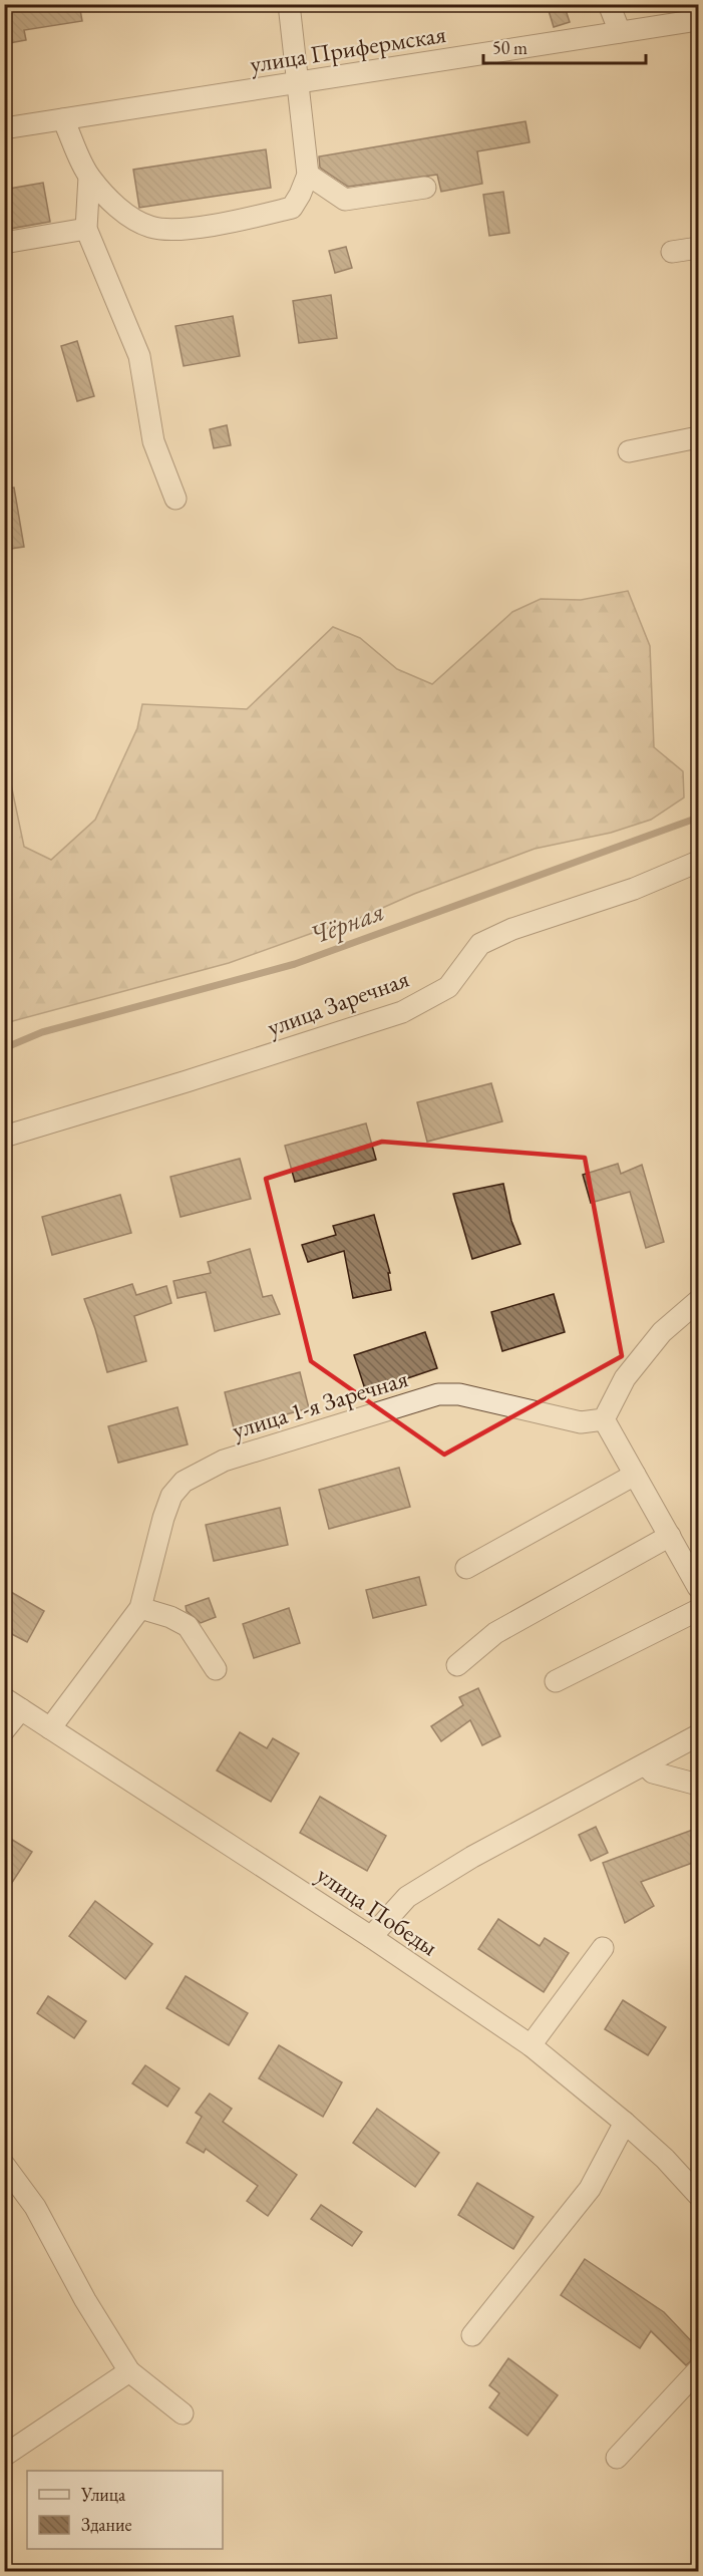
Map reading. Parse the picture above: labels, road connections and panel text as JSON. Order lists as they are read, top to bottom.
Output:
{
  "streets": {
    "street": [
      "улица Прифермская",
      "улица Заречная",
      "улица 1-я Заречная",
      "улица Победы"
    ]
  },
  "crossings": [
    ["улица 1-я Заречная", "улица Победы"]
  ],
  "water": ["Чёрная"],
  "legend": ["Улица", "Здание"],
  "scale_bar": "50 m"
}
